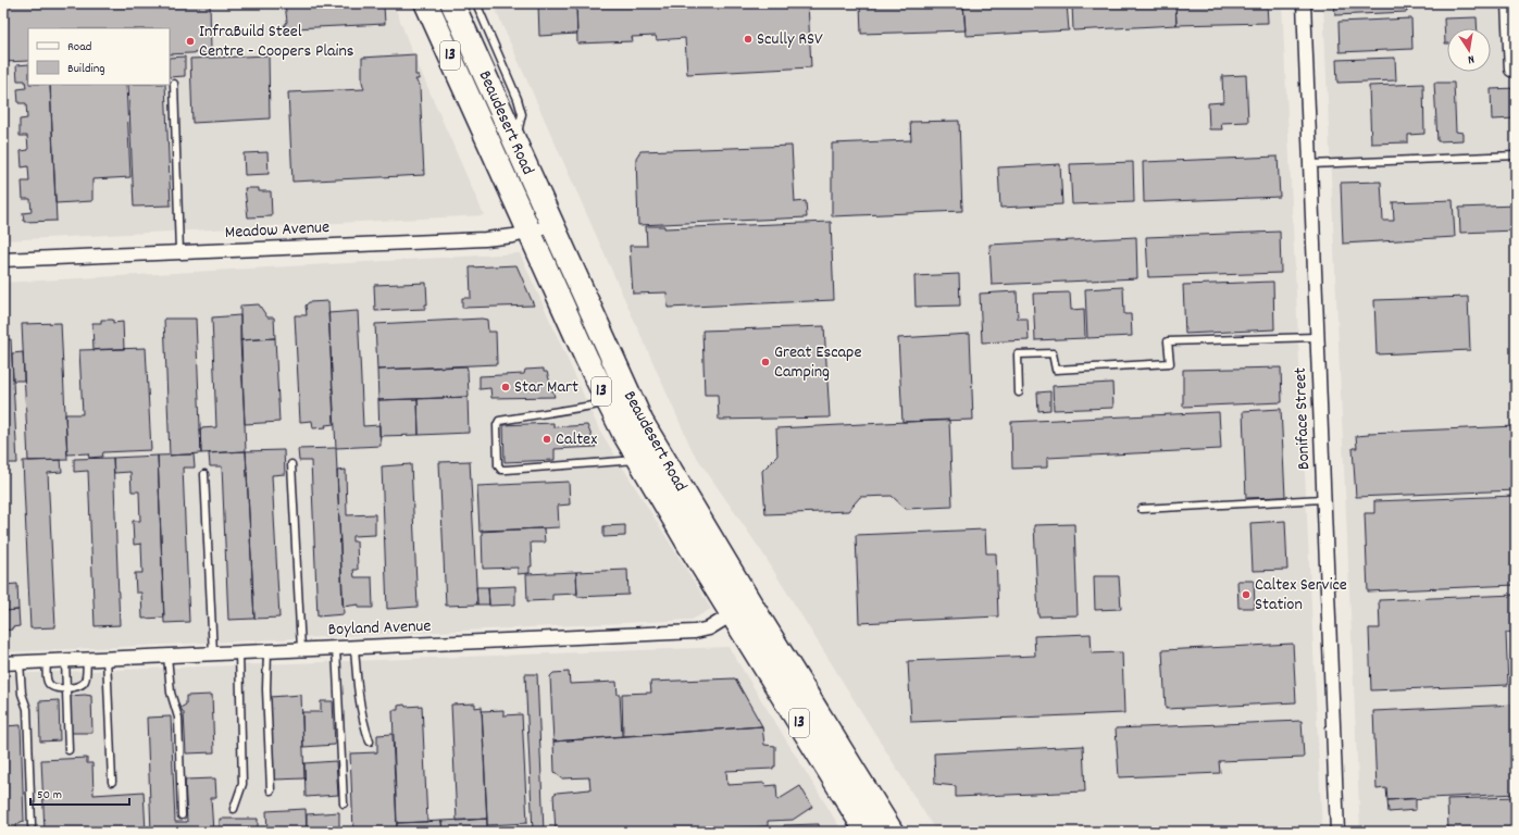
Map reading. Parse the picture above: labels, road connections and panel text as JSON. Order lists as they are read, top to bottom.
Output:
{
  "streets": {
    "highway": ["13", "Beaudesert Road"],
    "street": ["Meadow Avenue", "Boniface Street", "Boyland Avenue"]
  },
  "crossings": [
    ["Beaudesert Road", "Meadow Avenue"],
    ["Beaudesert Road", "Boyland Avenue"]
  ],
  "places": [
    "Scully RSV",
    "InfraBuild Steel Centre - Coopers Plains",
    "Great Escape Camping",
    "Star Mart",
    "Caltex",
    "Caltex Service Station"
  ],
  "legend": ["Road", "Building"],
  "scale_bar": "50 m",
  "north": "bottom"
}
